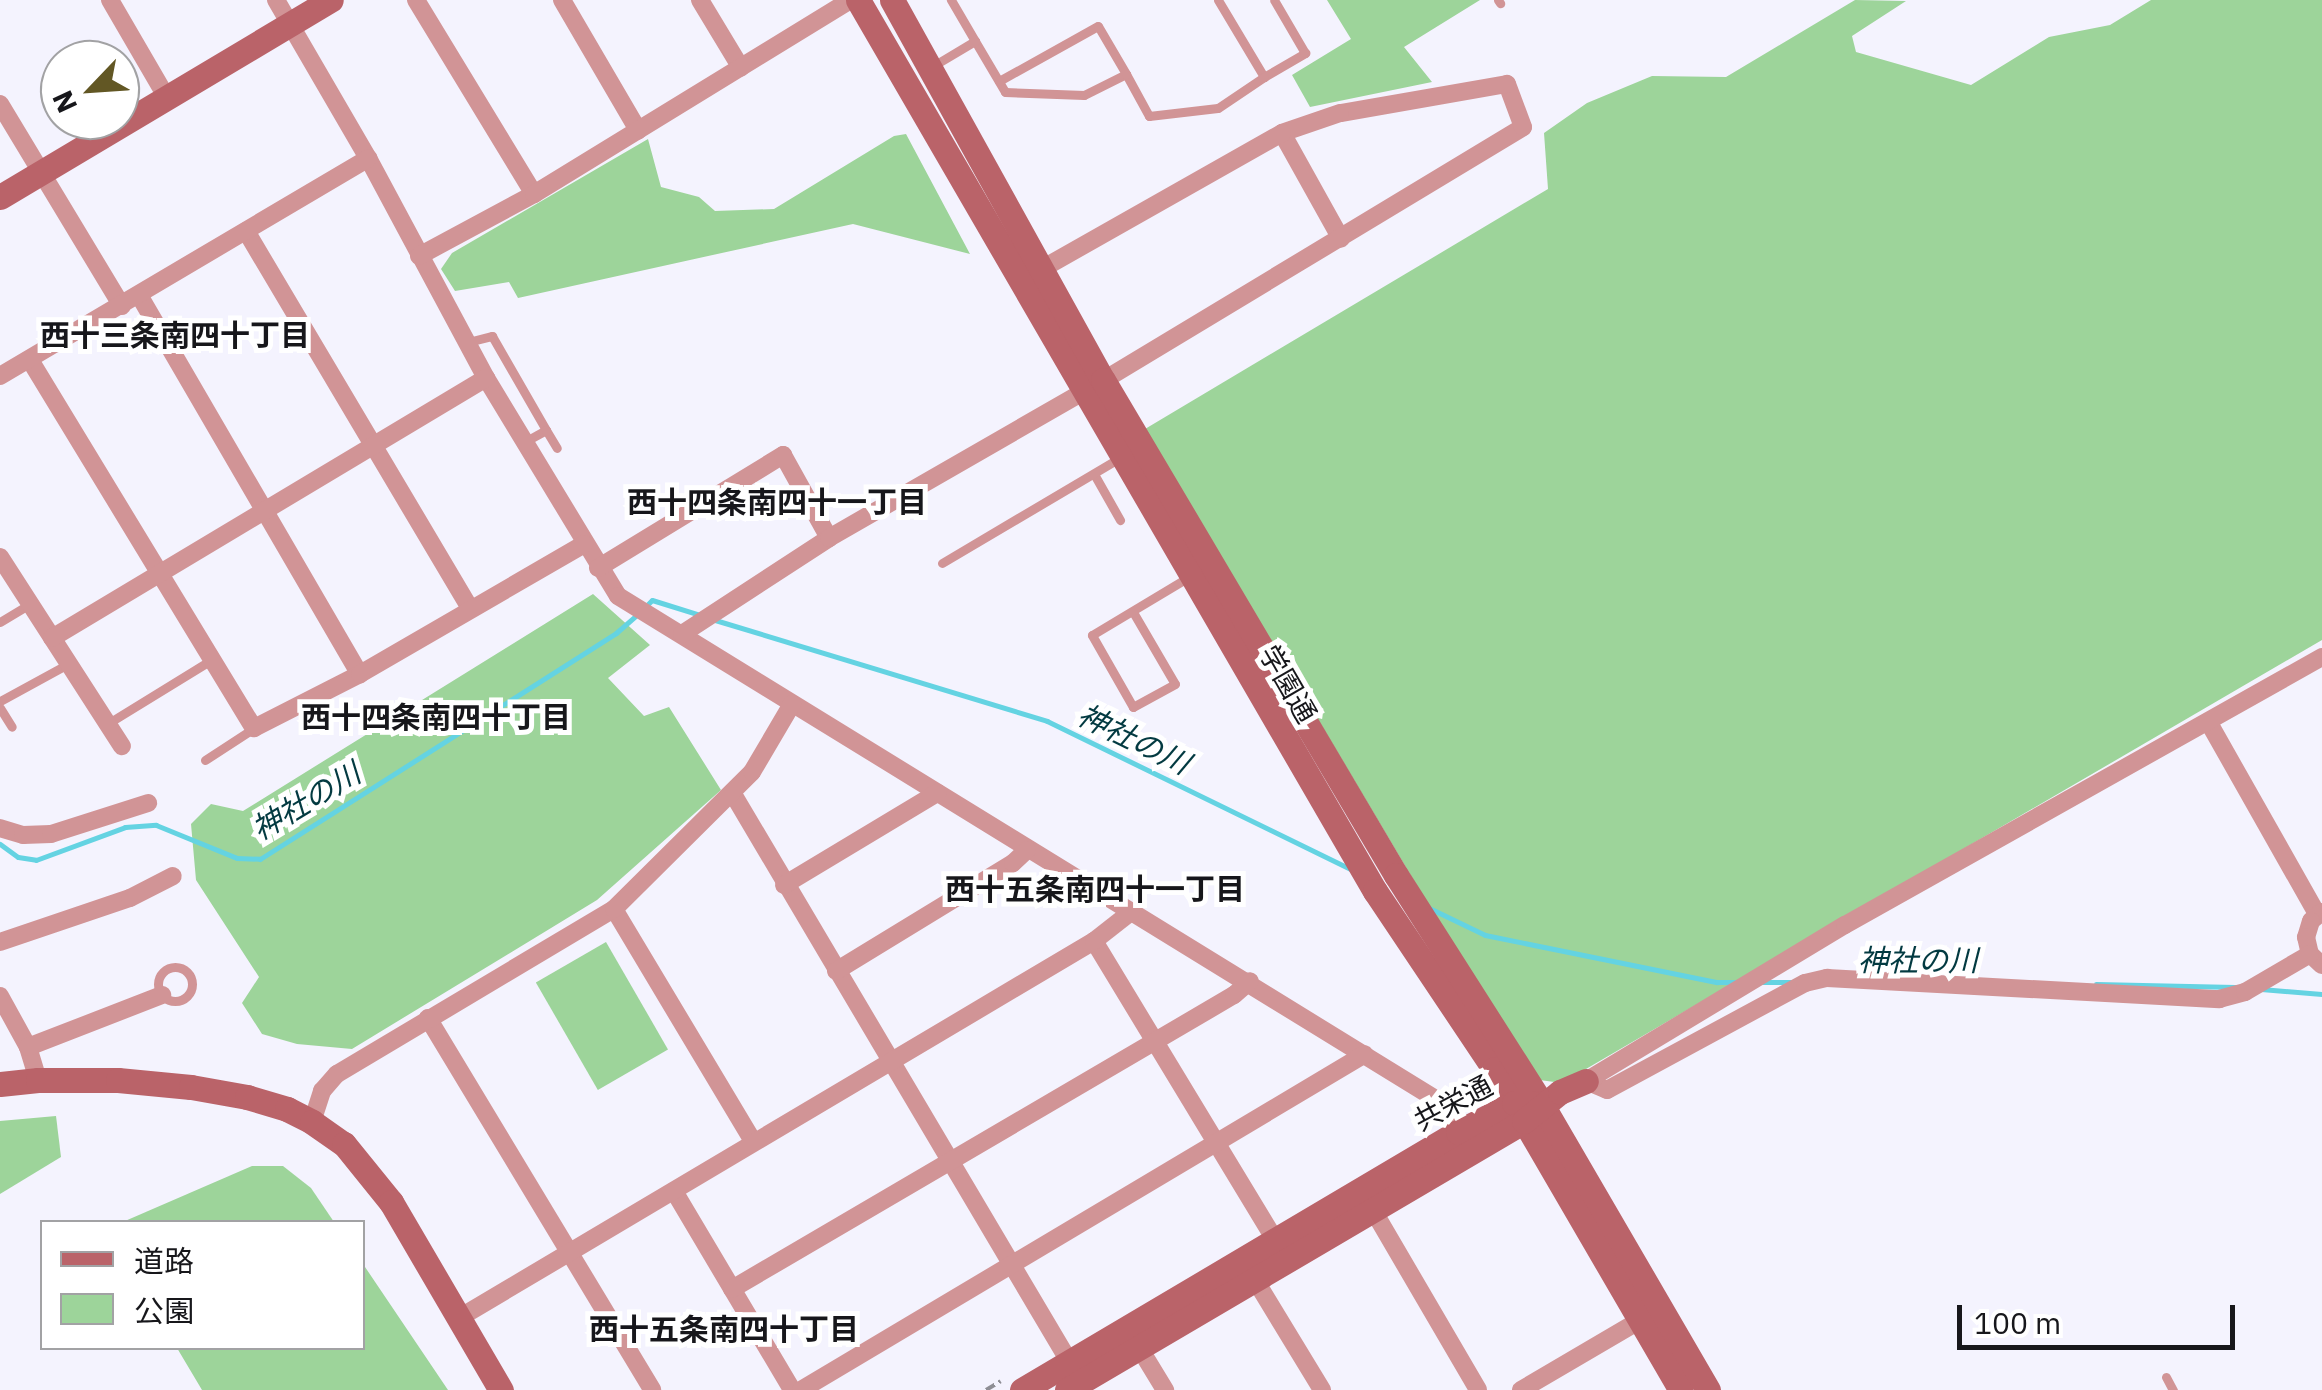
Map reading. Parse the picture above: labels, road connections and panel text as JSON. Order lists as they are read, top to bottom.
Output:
{
  "streets": {
    "street": ["学園通", "共栄通"]
  },
  "crossings": [
    ["学園通", "共栄通"]
  ],
  "districts": [
    "西十三条南四十丁目",
    "西十四条南四十一丁目",
    "西十四条南四十丁目",
    "西十五条南四十一丁目",
    "西十五条南四十丁目"
  ],
  "water": ["神社の川"],
  "legend": ["道路", "公園"],
  "scale_bar": "100 m",
  "north": "bottom left"
}
